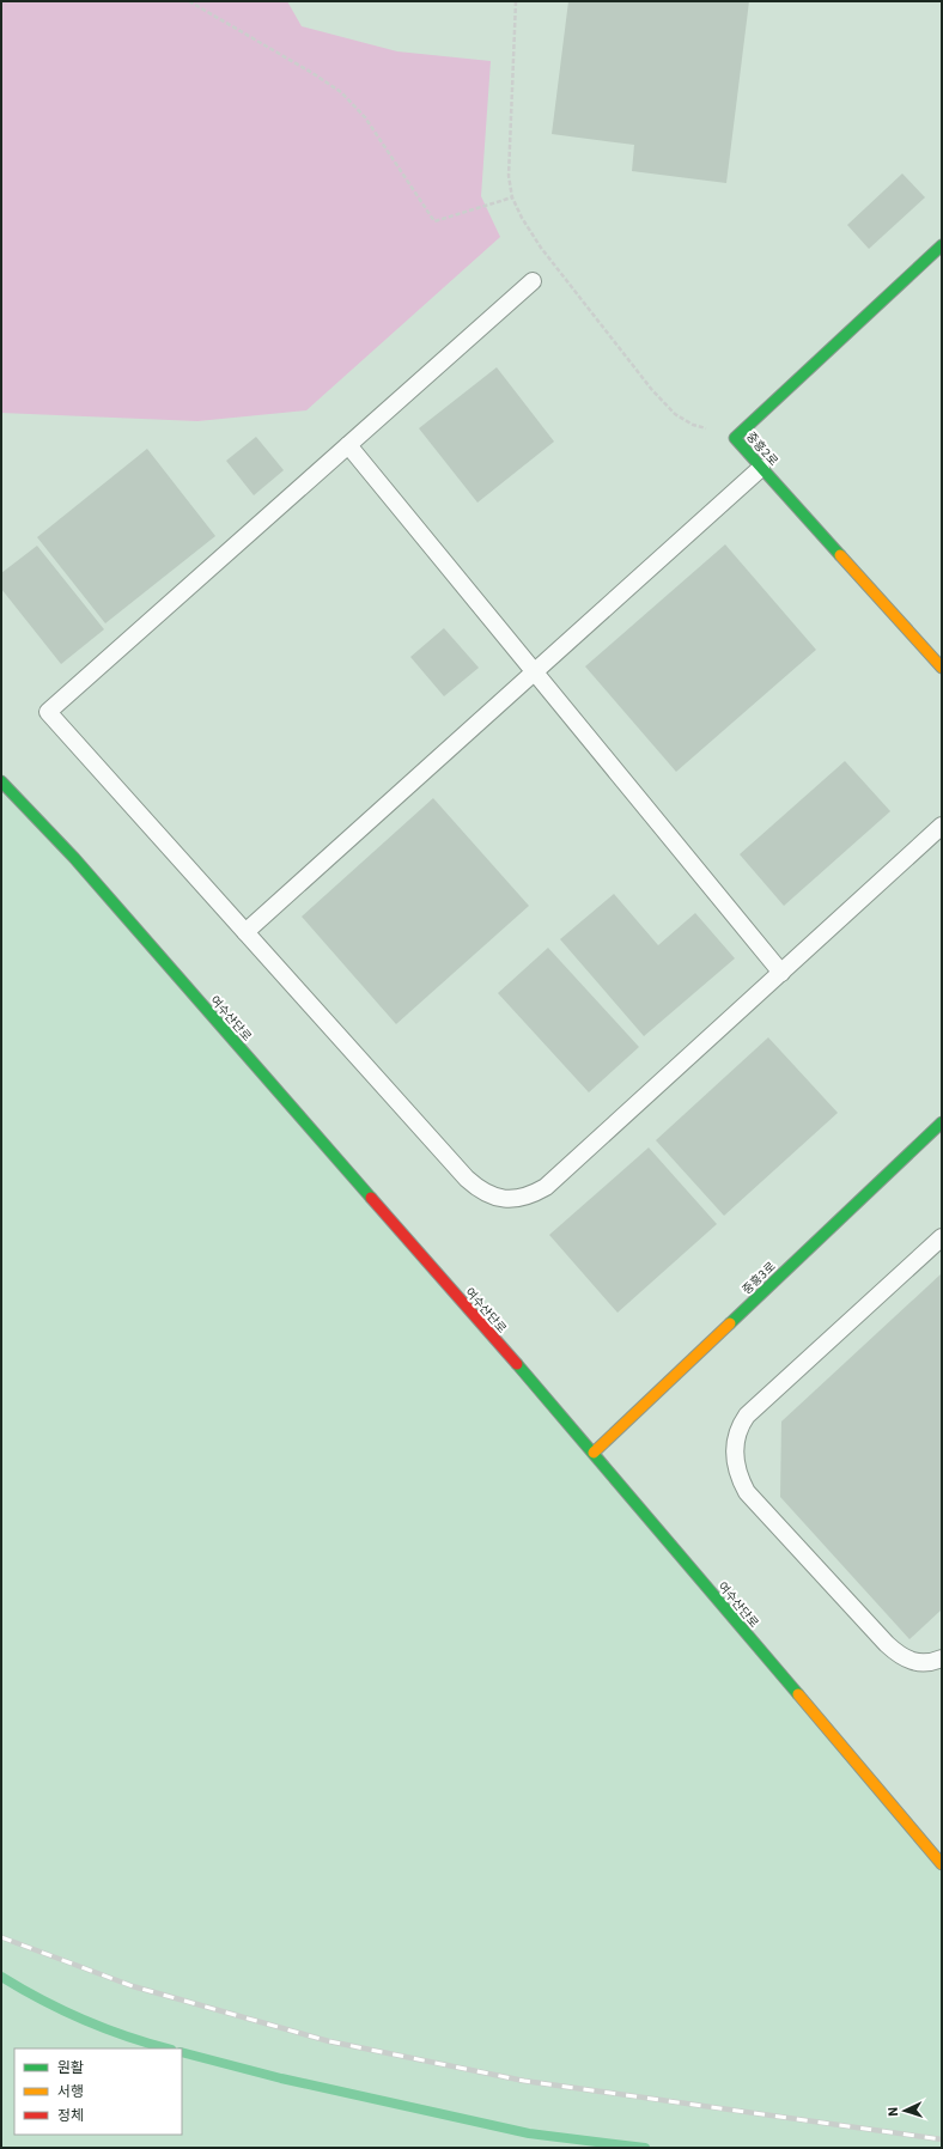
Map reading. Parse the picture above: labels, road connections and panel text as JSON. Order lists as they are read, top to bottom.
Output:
{
  "streets": {
    "street": ["중흥2로", "여수산단로", "중흥3로"]
  },
  "crossings": [
    ["여수산단로", "중흥3로"]
  ],
  "legend": ["원활", "서행", "정체"],
  "north": "left"
}
